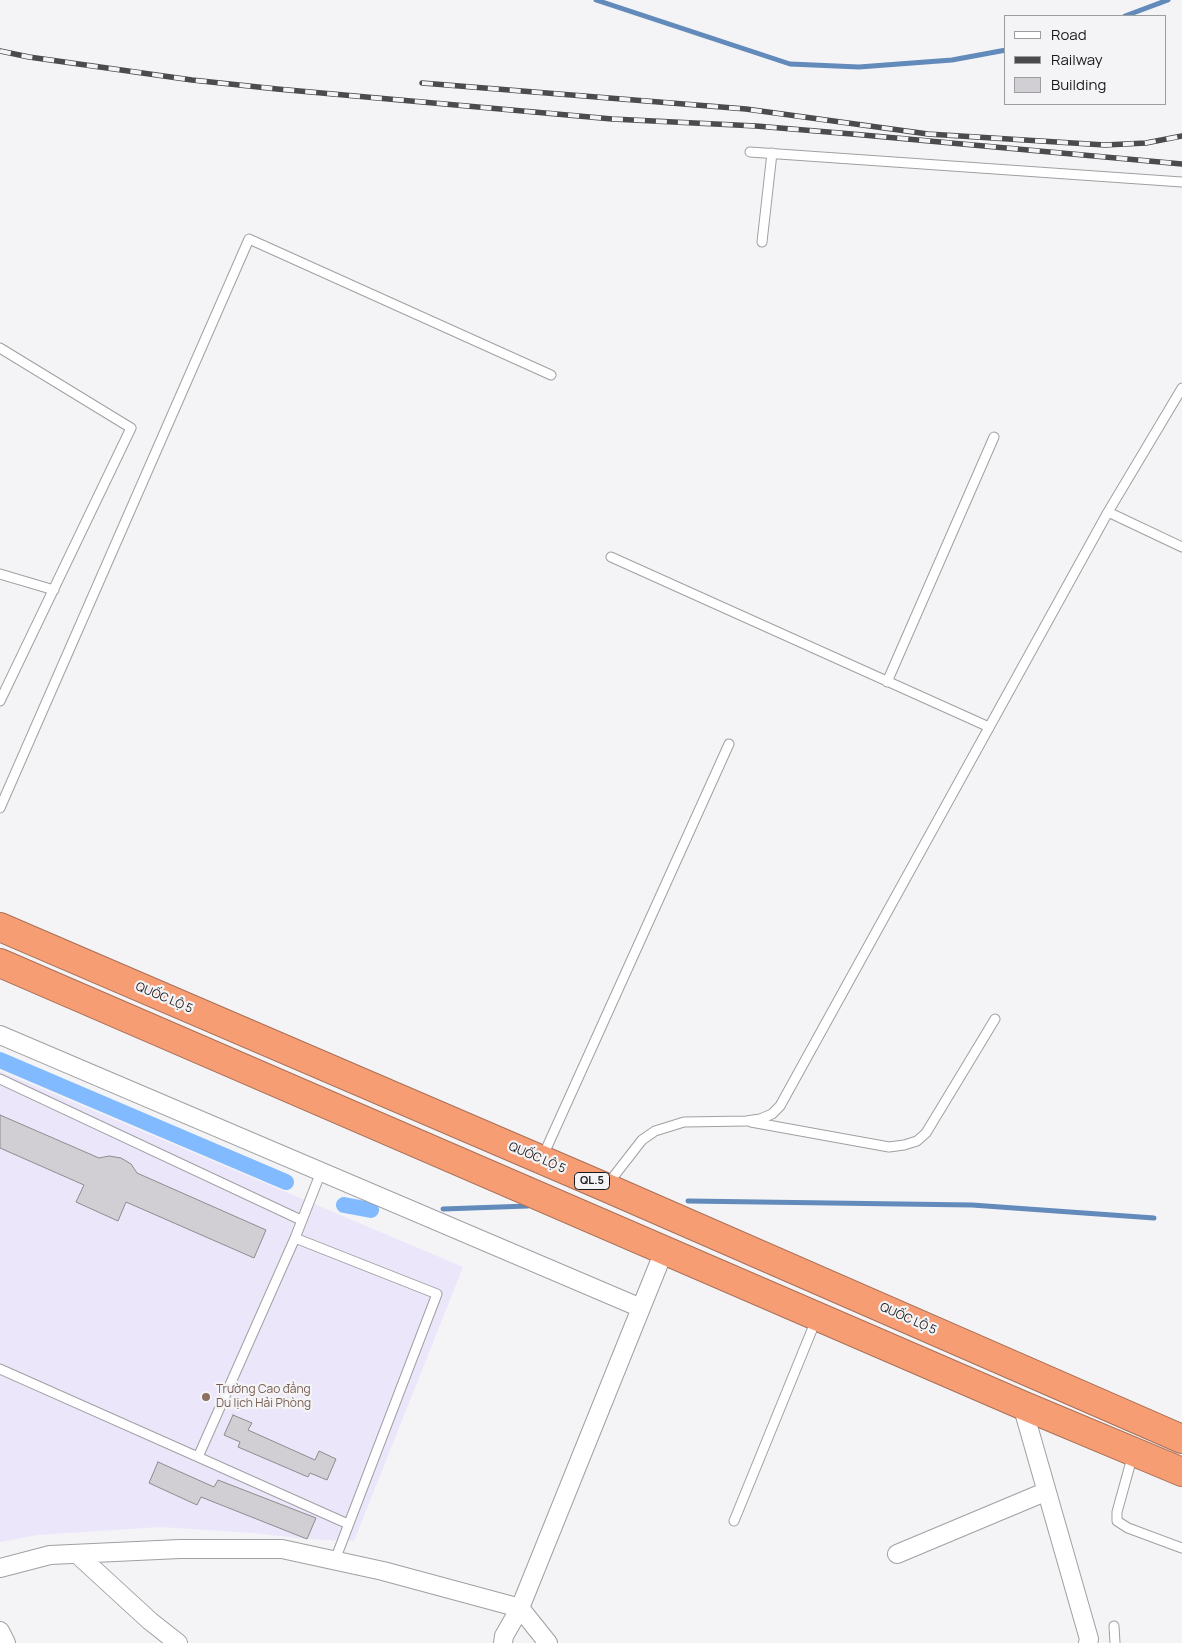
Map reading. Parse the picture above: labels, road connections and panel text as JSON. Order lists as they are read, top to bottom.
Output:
{
  "streets": {
    "highway": ["QUỐC LỘ 5", "QL.5"]
  },
  "places": ["Trường Cao đẳng Du lịch Hải Phòng"],
  "legend": ["Road", "Railway", "Building"]
}
